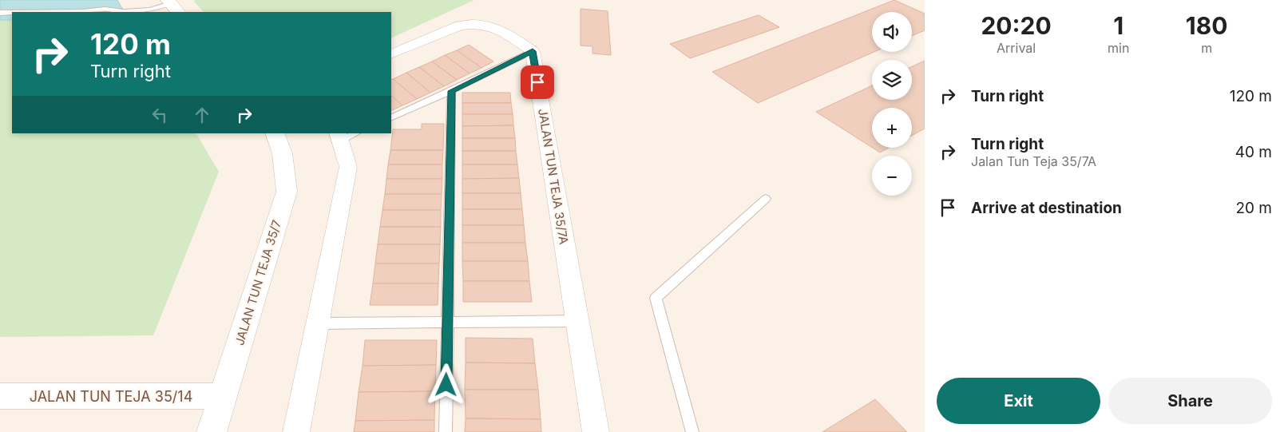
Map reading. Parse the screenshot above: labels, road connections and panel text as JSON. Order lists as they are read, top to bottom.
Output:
{
  "streets": {
    "street": ["JALAN TUN TEJA 35/7A", "JALAN TUN TEJA 35/7", "JALAN TUN TEJA 35/14"]
  },
  "crossings": [
    ["JALAN TUN TEJA 35/7", "JALAN TUN TEJA 35/14"]
  ],
  "page": {
    "eta": [
      "20:20",
      "Arrival",
      "1",
      "min",
      "180",
      "m"
    ],
    "map_buttons": ["+", "−"],
    "turn": ["120 m", "Turn right"],
    "list": [
      {
        "name": "Turn right",
        "value": "120 m"
      },
      {
        "name": "Turn right",
        "note": "Jalan Tun Teja 35/7A",
        "value": "40 m"
      },
      {
        "name": "Arrive at destination",
        "value": "20 m"
      }
    ],
    "buttons": ["Exit", "Share"]
  }
}
